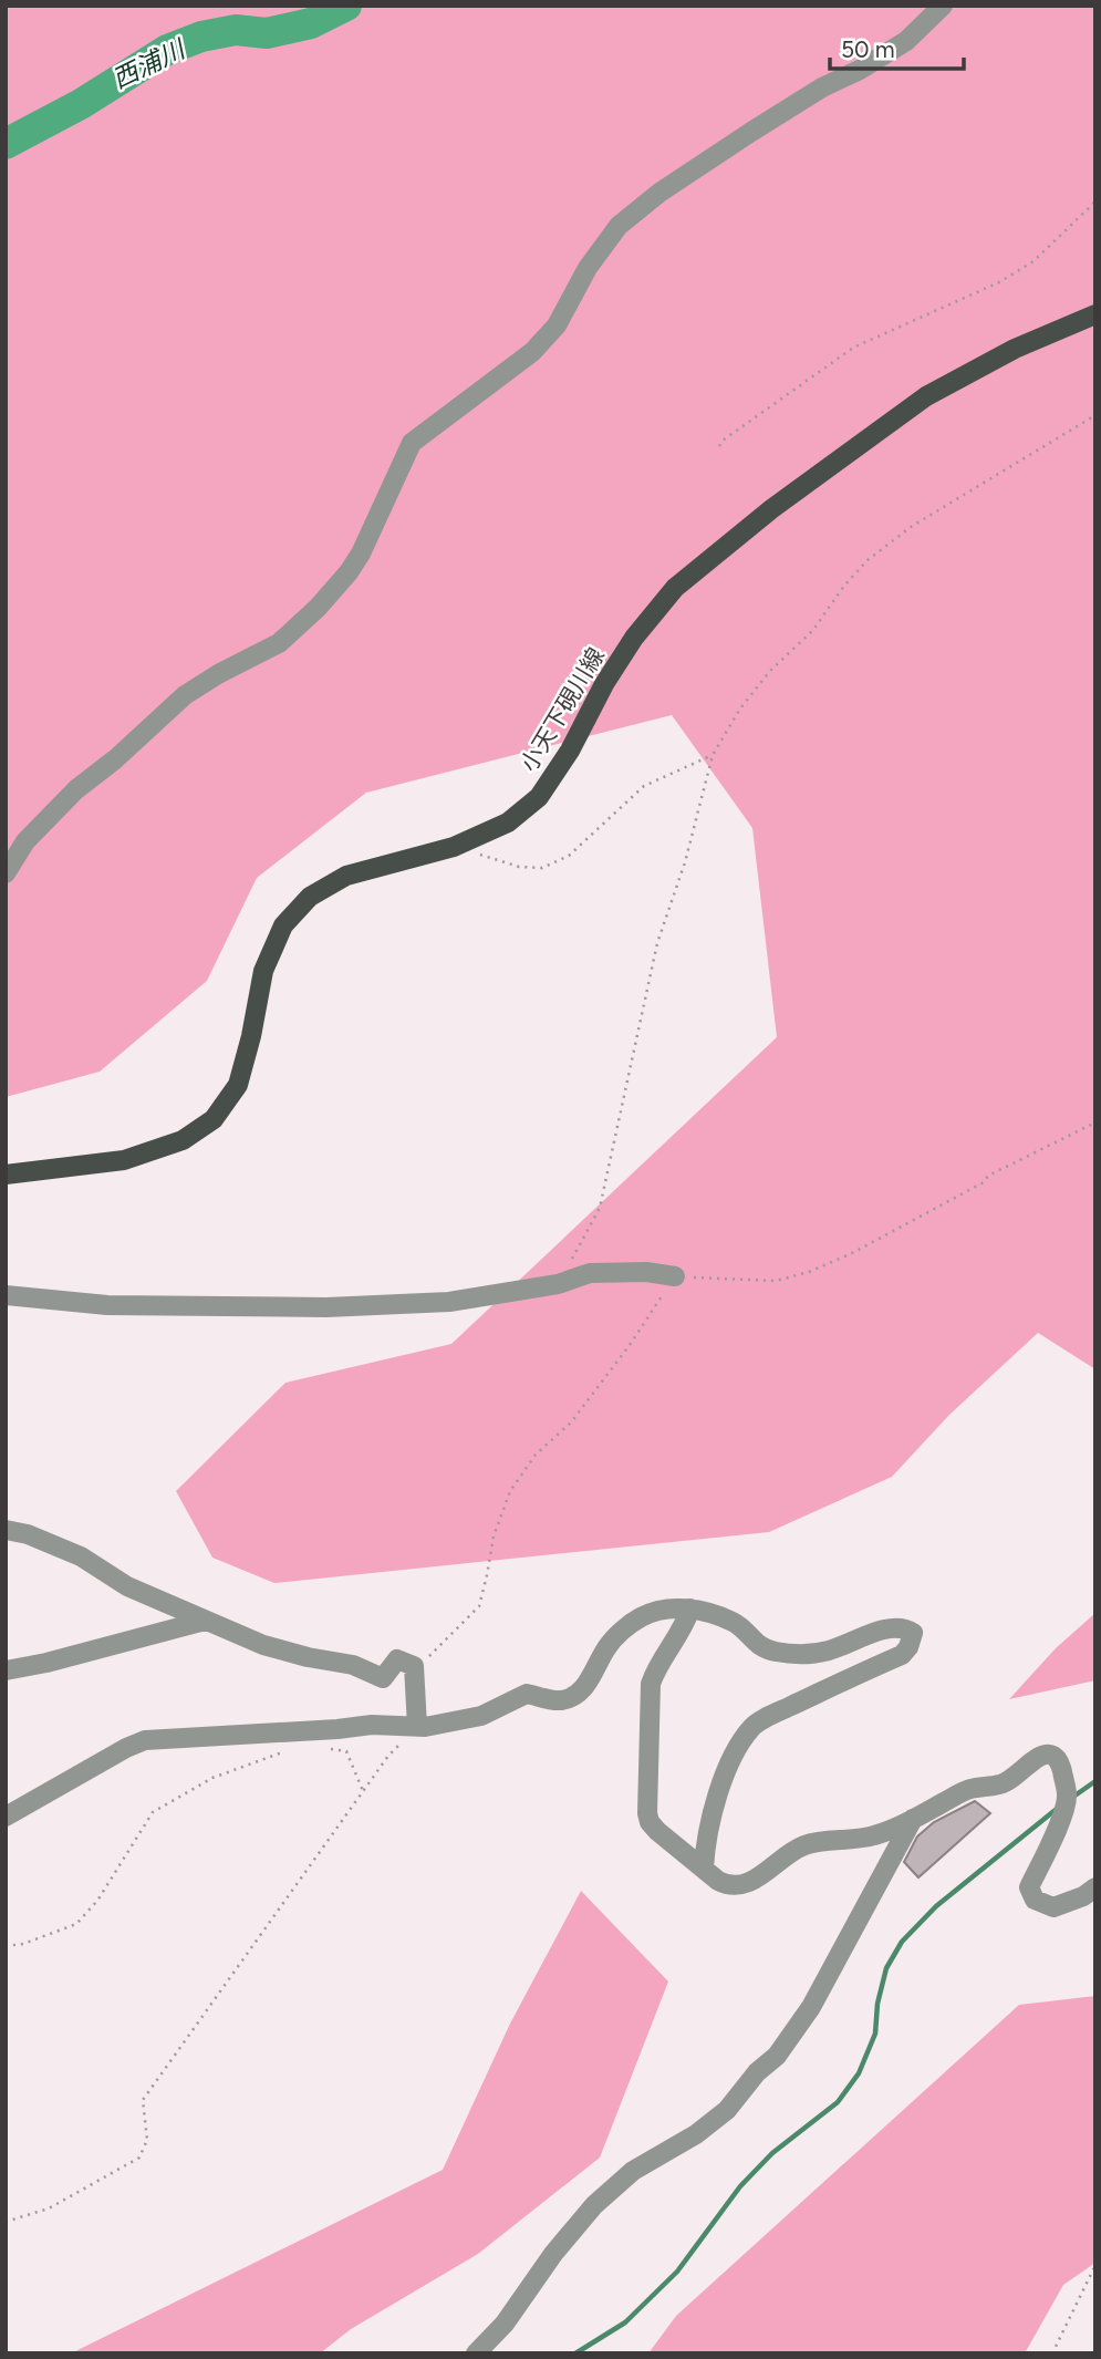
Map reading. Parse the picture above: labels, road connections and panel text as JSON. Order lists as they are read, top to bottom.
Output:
{
  "streets": {
    "main road": ["小天下硯川線"]
  },
  "water": ["西浦川"],
  "scale_bar": "50 m"
}
